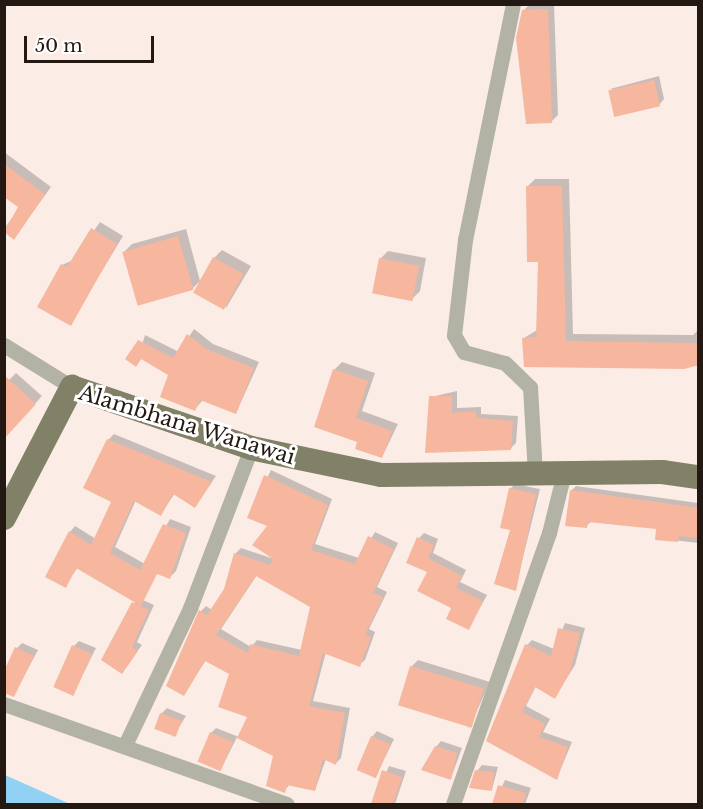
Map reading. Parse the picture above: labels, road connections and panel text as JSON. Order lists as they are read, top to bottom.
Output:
{
  "streets": {
    "main road": ["Alambhana Wanawai"]
  },
  "scale_bar": "50 m"
}
